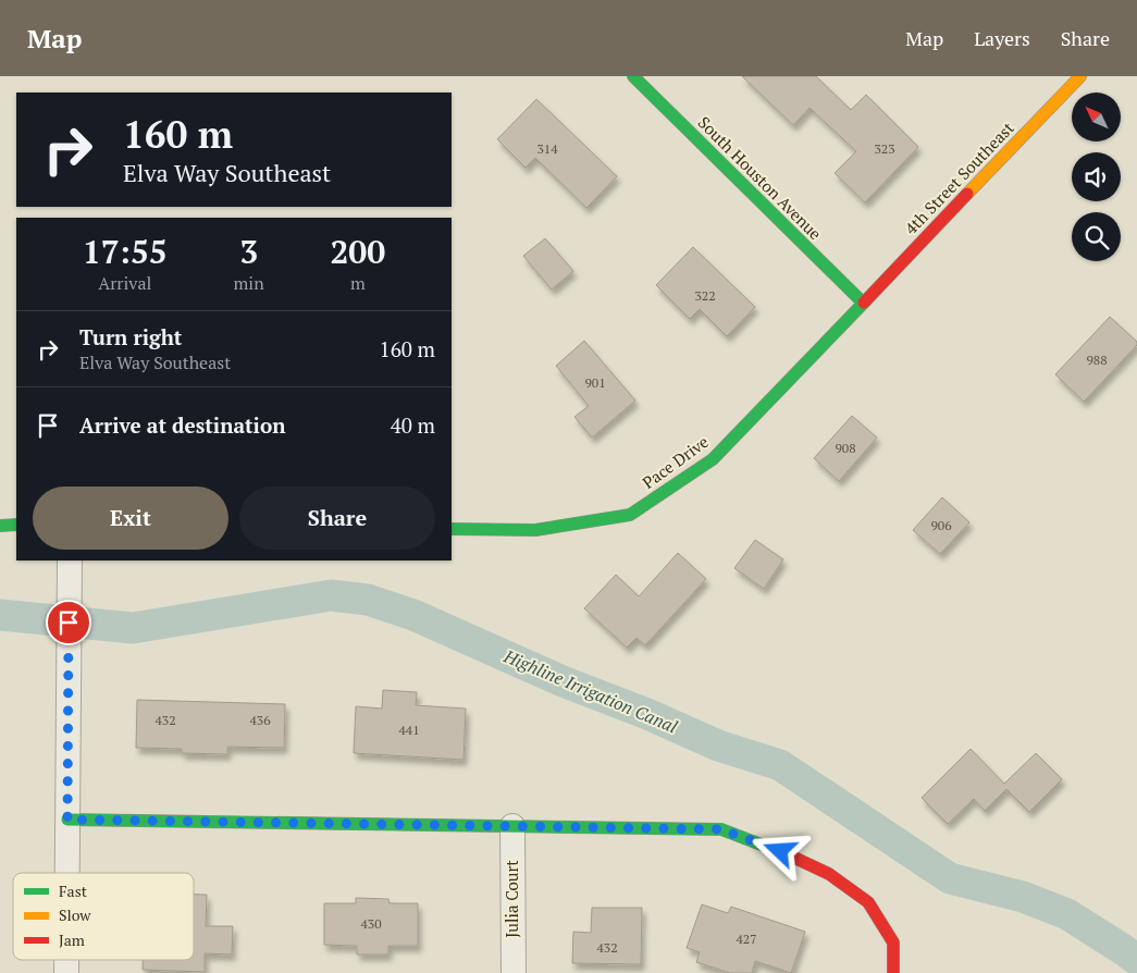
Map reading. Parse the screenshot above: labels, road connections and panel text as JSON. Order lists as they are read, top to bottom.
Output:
{
  "streets": {
    "street": [
      "South Houston Avenue",
      "4th Street Southeast",
      "Pace Drive",
      "Julia Court"
    ]
  },
  "crossings": [
    ["South Houston Avenue", "4th Street Southeast"],
    ["South Houston Avenue", "Pace Drive"],
    ["4th Street Southeast", "Pace Drive"]
  ],
  "water": ["Highline Irrigation Canal"],
  "house_numbers": [
    "314",
    "323",
    "322",
    "988",
    "901",
    "908",
    "906",
    "432",
    "436",
    "441",
    "430",
    "427",
    "432"
  ],
  "legend": ["Fast", "Slow", "Jam"],
  "north": "top left",
  "page": {
    "header": "Map",
    "nav": ["Map", "Layers", "Share"],
    "turn": ["160 m", "Elva Way Southeast"],
    "eta": [
      "17:55",
      "Arrival",
      "3",
      "min",
      "200",
      "m"
    ],
    "list": [
      {
        "name": "Turn right",
        "note": "Elva Way Southeast",
        "value": "160 m"
      },
      {
        "name": "Arrive at destination",
        "value": "40 m"
      }
    ],
    "buttons": ["Exit", "Share"]
  }
}
